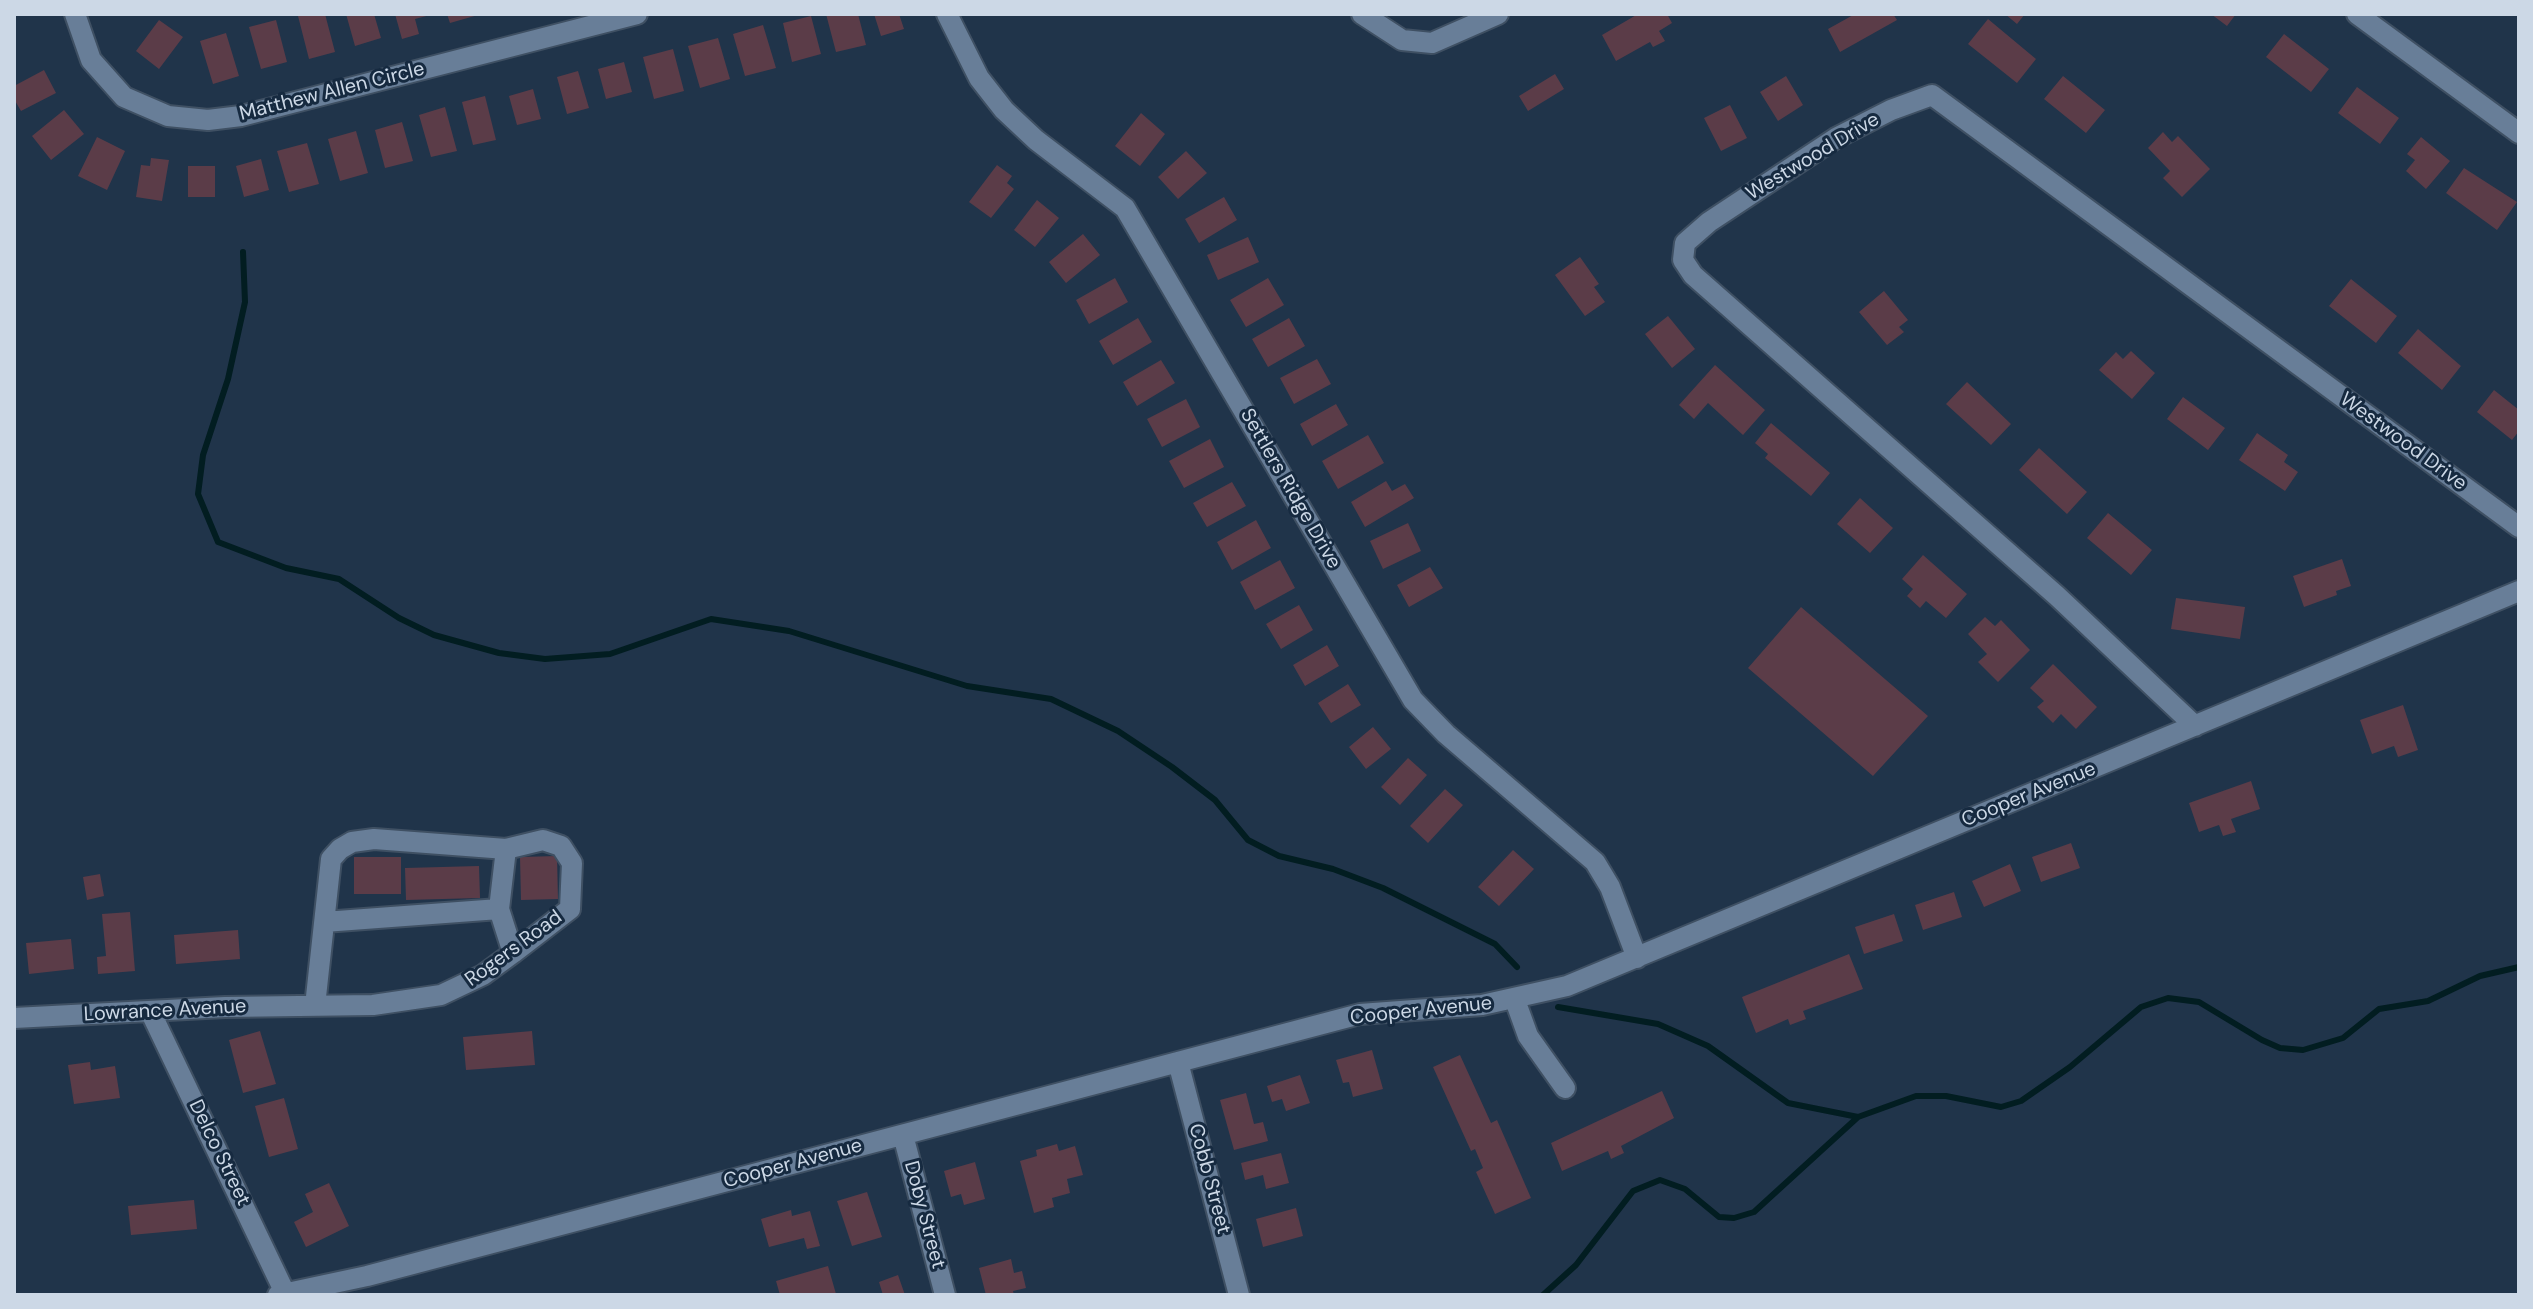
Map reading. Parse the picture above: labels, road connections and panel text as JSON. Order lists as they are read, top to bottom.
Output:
{
  "streets": {
    "street": [
      "Matthew Allen Circle",
      "Westwood Drive",
      "Settlers Ridge Drive",
      "Cooper Avenue",
      "Rogers Road",
      "Lowrance Avenue",
      "Delco Street",
      "Cobb Street",
      "Doby Street"
    ]
  },
  "crossings": [
    ["Westwood Drive", "Cooper Avenue"],
    ["Settlers Ridge Drive", "Cooper Avenue"],
    ["Cooper Avenue", "Delco Street"],
    ["Cooper Avenue", "Cobb Street"],
    ["Cooper Avenue", "Doby Street"],
    ["Rogers Road", "Lowrance Avenue"],
    ["Lowrance Avenue", "Delco Street"]
  ]
}
